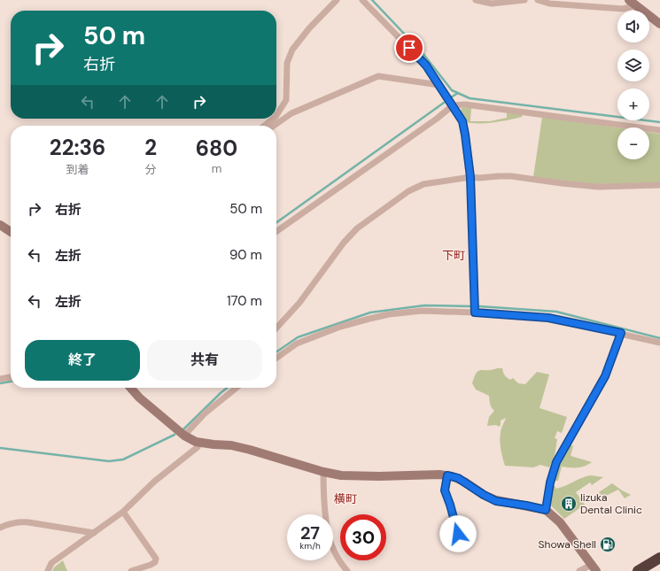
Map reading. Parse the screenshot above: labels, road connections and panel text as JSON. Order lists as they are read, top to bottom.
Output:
{
  "districts": ["下町", "横町"],
  "places": {
    "building": ["Iizuka Dental Clinic"],
    "fuel station": ["Showa Shell"]
  },
  "page": {
    "map_buttons": ["+", "−"],
    "turn": ["50 m", "右折"],
    "eta": [
      "22:36",
      "到着",
      "2",
      "分",
      "680",
      "m"
    ],
    "list": [
      {
        "name": "右折",
        "value": "50 m"
      },
      {
        "name": "左折",
        "value": "90 m"
      },
      {
        "name": "左折",
        "value": "170 m"
      }
    ],
    "buttons": ["終了", "共有"],
    "speed": "27 km/h",
    "limit": "30"
  }
}
